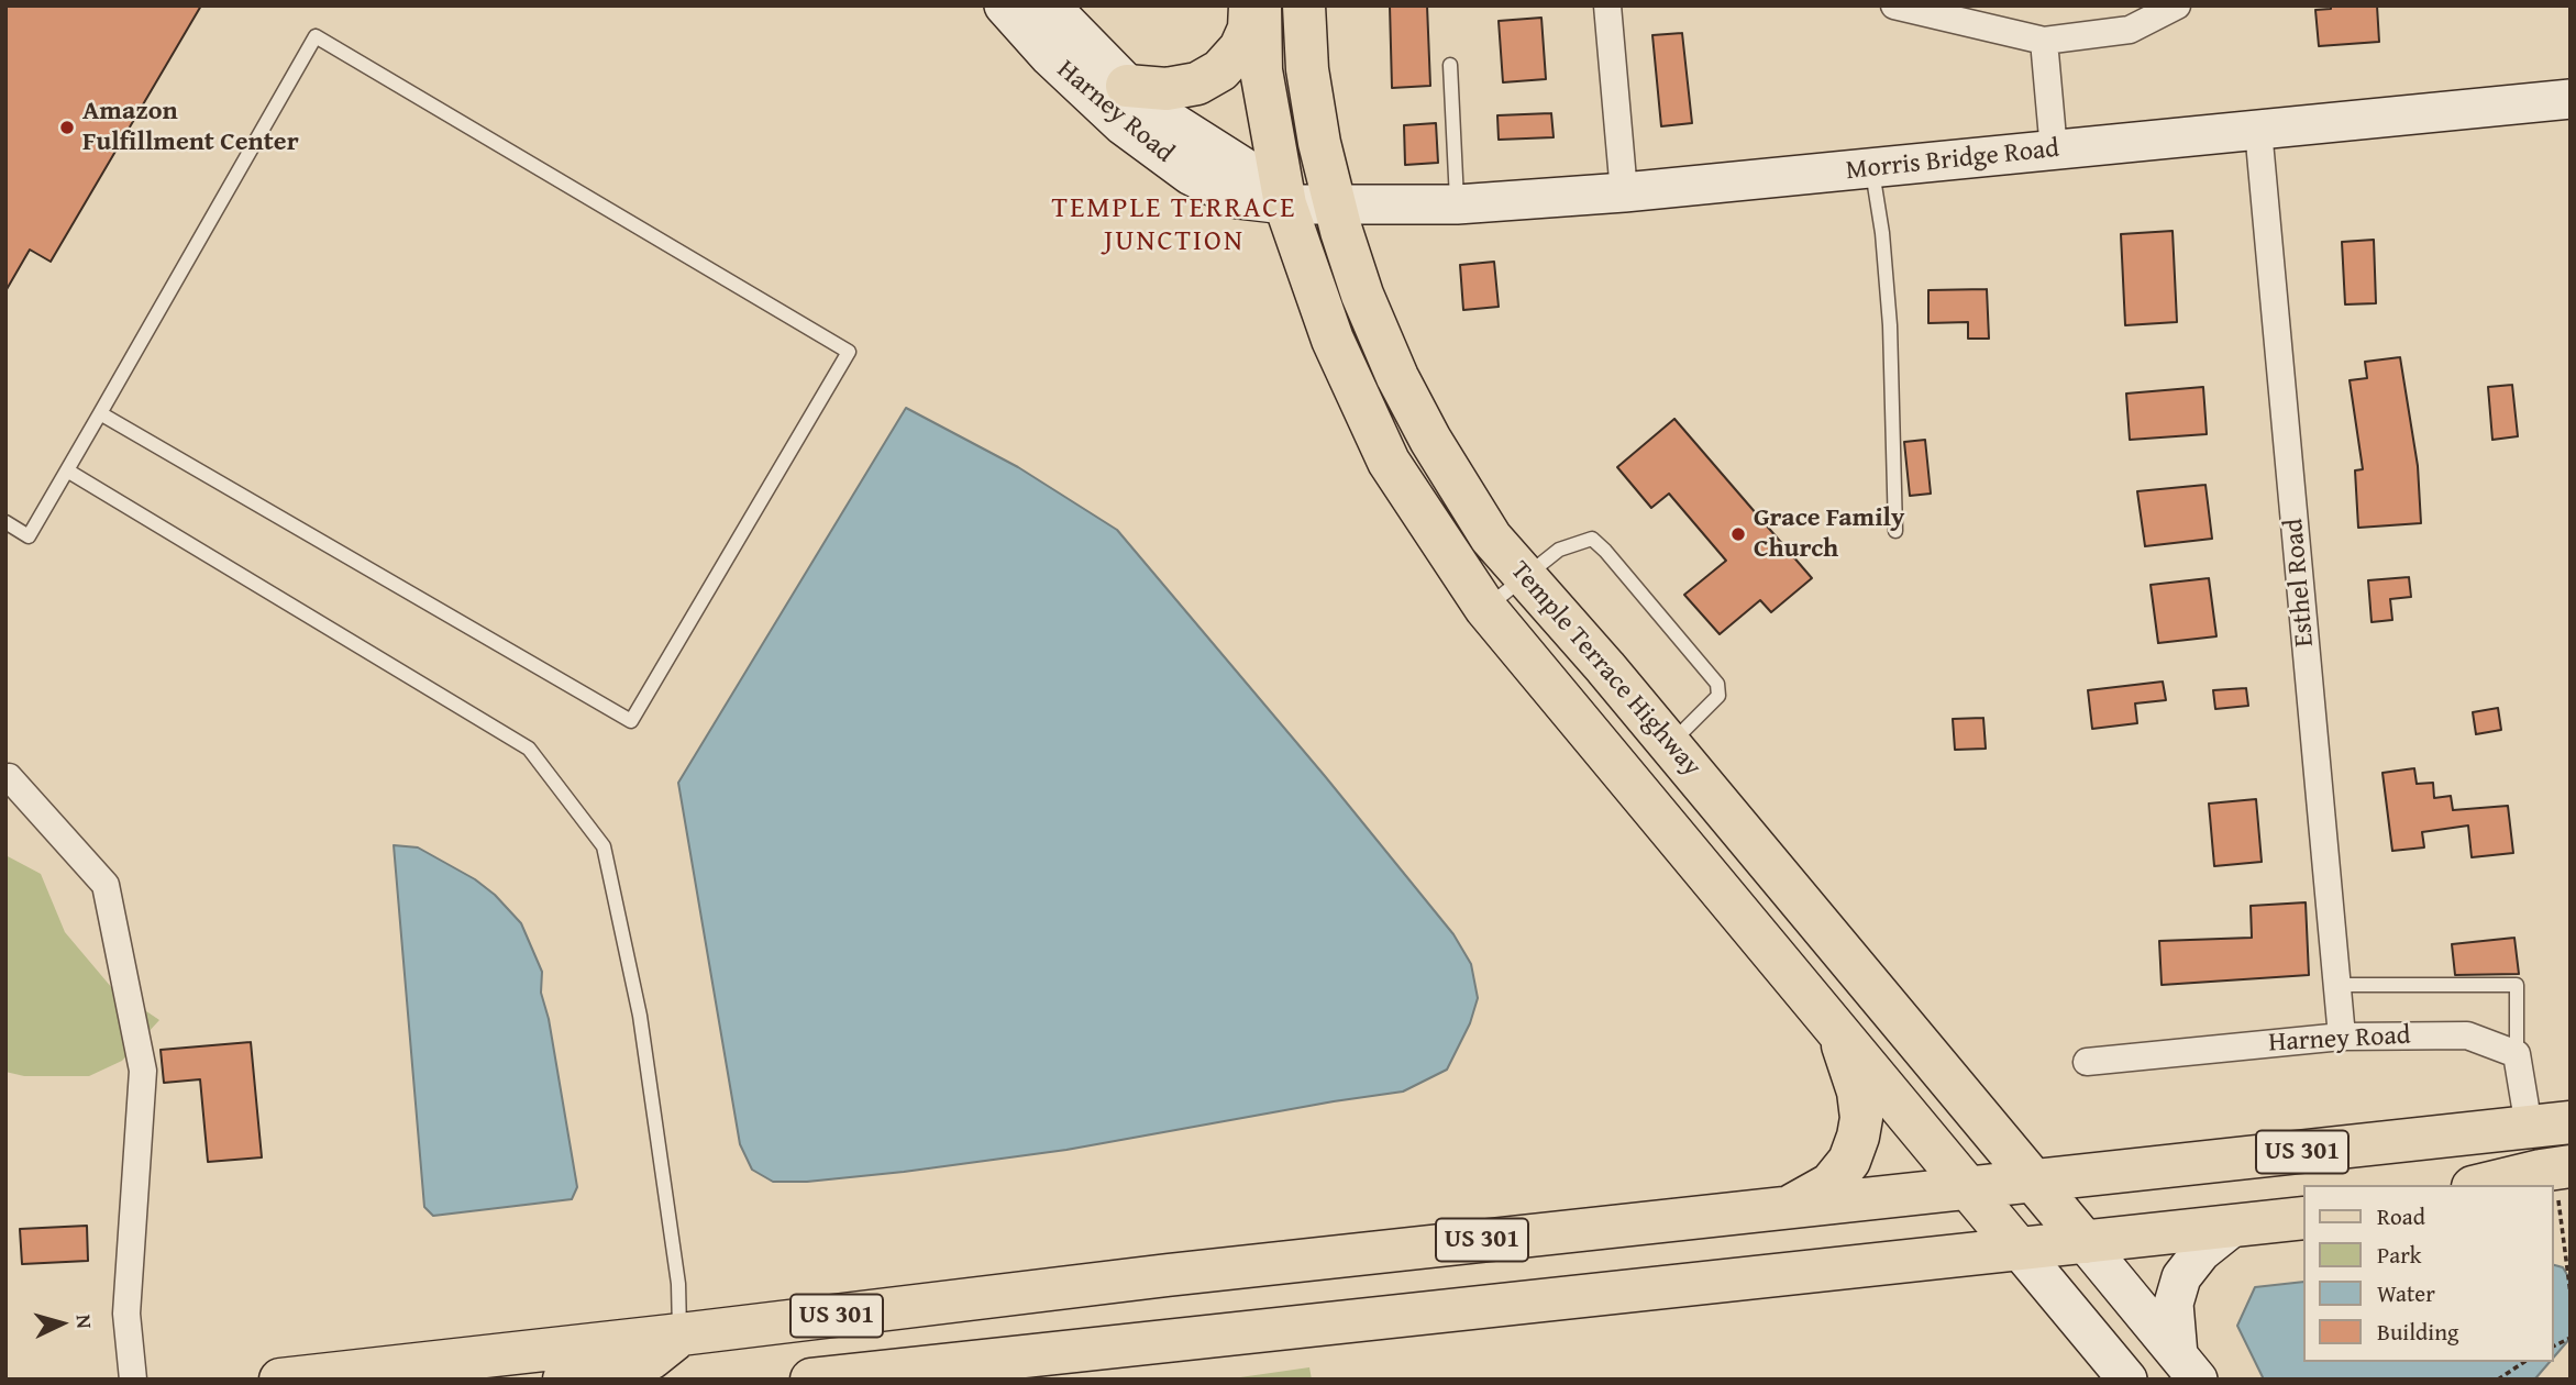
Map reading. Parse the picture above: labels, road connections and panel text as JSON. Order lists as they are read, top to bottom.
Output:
{
  "streets": {
    "main road": ["Temple Terrace Highway", "US 301"],
    "street": ["Harney Road", "Morris Bridge Road", "Esthel Road"]
  },
  "crossings": [
    ["Harney Road", "Morris Bridge Road"],
    ["Harney Road", "Esthel Road"],
    ["Harney Road", "Temple Terrace Highway"],
    ["Morris Bridge Road", "Esthel Road"],
    ["Morris Bridge Road", "Temple Terrace Highway"],
    ["Temple Terrace Highway", "US 301"]
  ],
  "districts": ["TEMPLE TERRACE JUNCTION"],
  "places": ["Amazon Fulfillment Center", "Grace Family Church"],
  "legend": [
    "Road",
    "Park",
    "Water",
    "Building"
  ],
  "north": "right"
}
